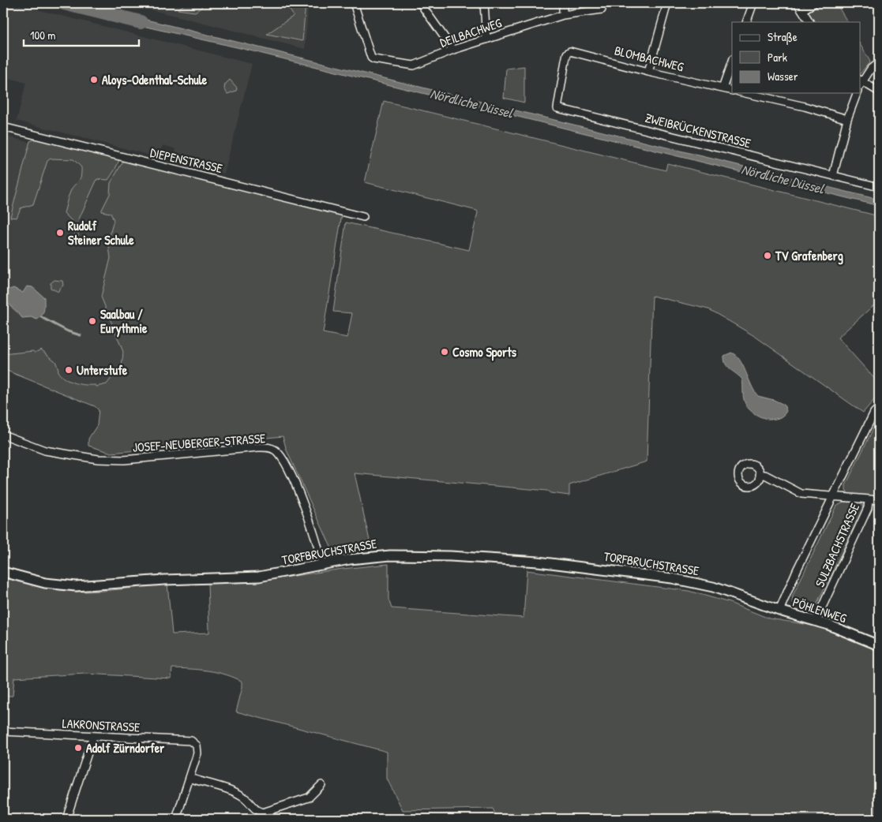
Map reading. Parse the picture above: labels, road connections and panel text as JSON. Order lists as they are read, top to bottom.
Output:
{
  "streets": {
    "main road": ["TORFBRUCHSTRASSE", "PÖHLENWEG"],
    "street": [
      "DEILBACHWEG",
      "BLOMBACHWEG",
      "ZWEIBRÜCKENSTRASSE",
      "DIEPENSTRASSE",
      "JOSEF-NEUBERGER-STRASSE",
      "SULZBACHSTRASSE",
      "LAKRONSTRASSE"
    ]
  },
  "crossings": [
    ["BLOMBACHWEG", "ZWEIBRÜCKENSTRASSE"],
    ["JOSEF-NEUBERGER-STRASSE", "TORFBRUCHSTRASSE"],
    ["SULZBACHSTRASSE", "PÖHLENWEG"],
    ["TORFBRUCHSTRASSE", "PÖHLENWEG"]
  ],
  "water": ["Nördliche Düssel"],
  "places": [
    "Aloys-Odenthal-Schule",
    "Rudolf Steiner Schule",
    "TV Grafenberg",
    "Saalbau / Eurythmie",
    "Cosmo Sports",
    "Unterstufe",
    "Adolf Zürndorfer"
  ],
  "legend": ["Straße", "Park", "Wasser"],
  "scale_bar": "100 m"
}
